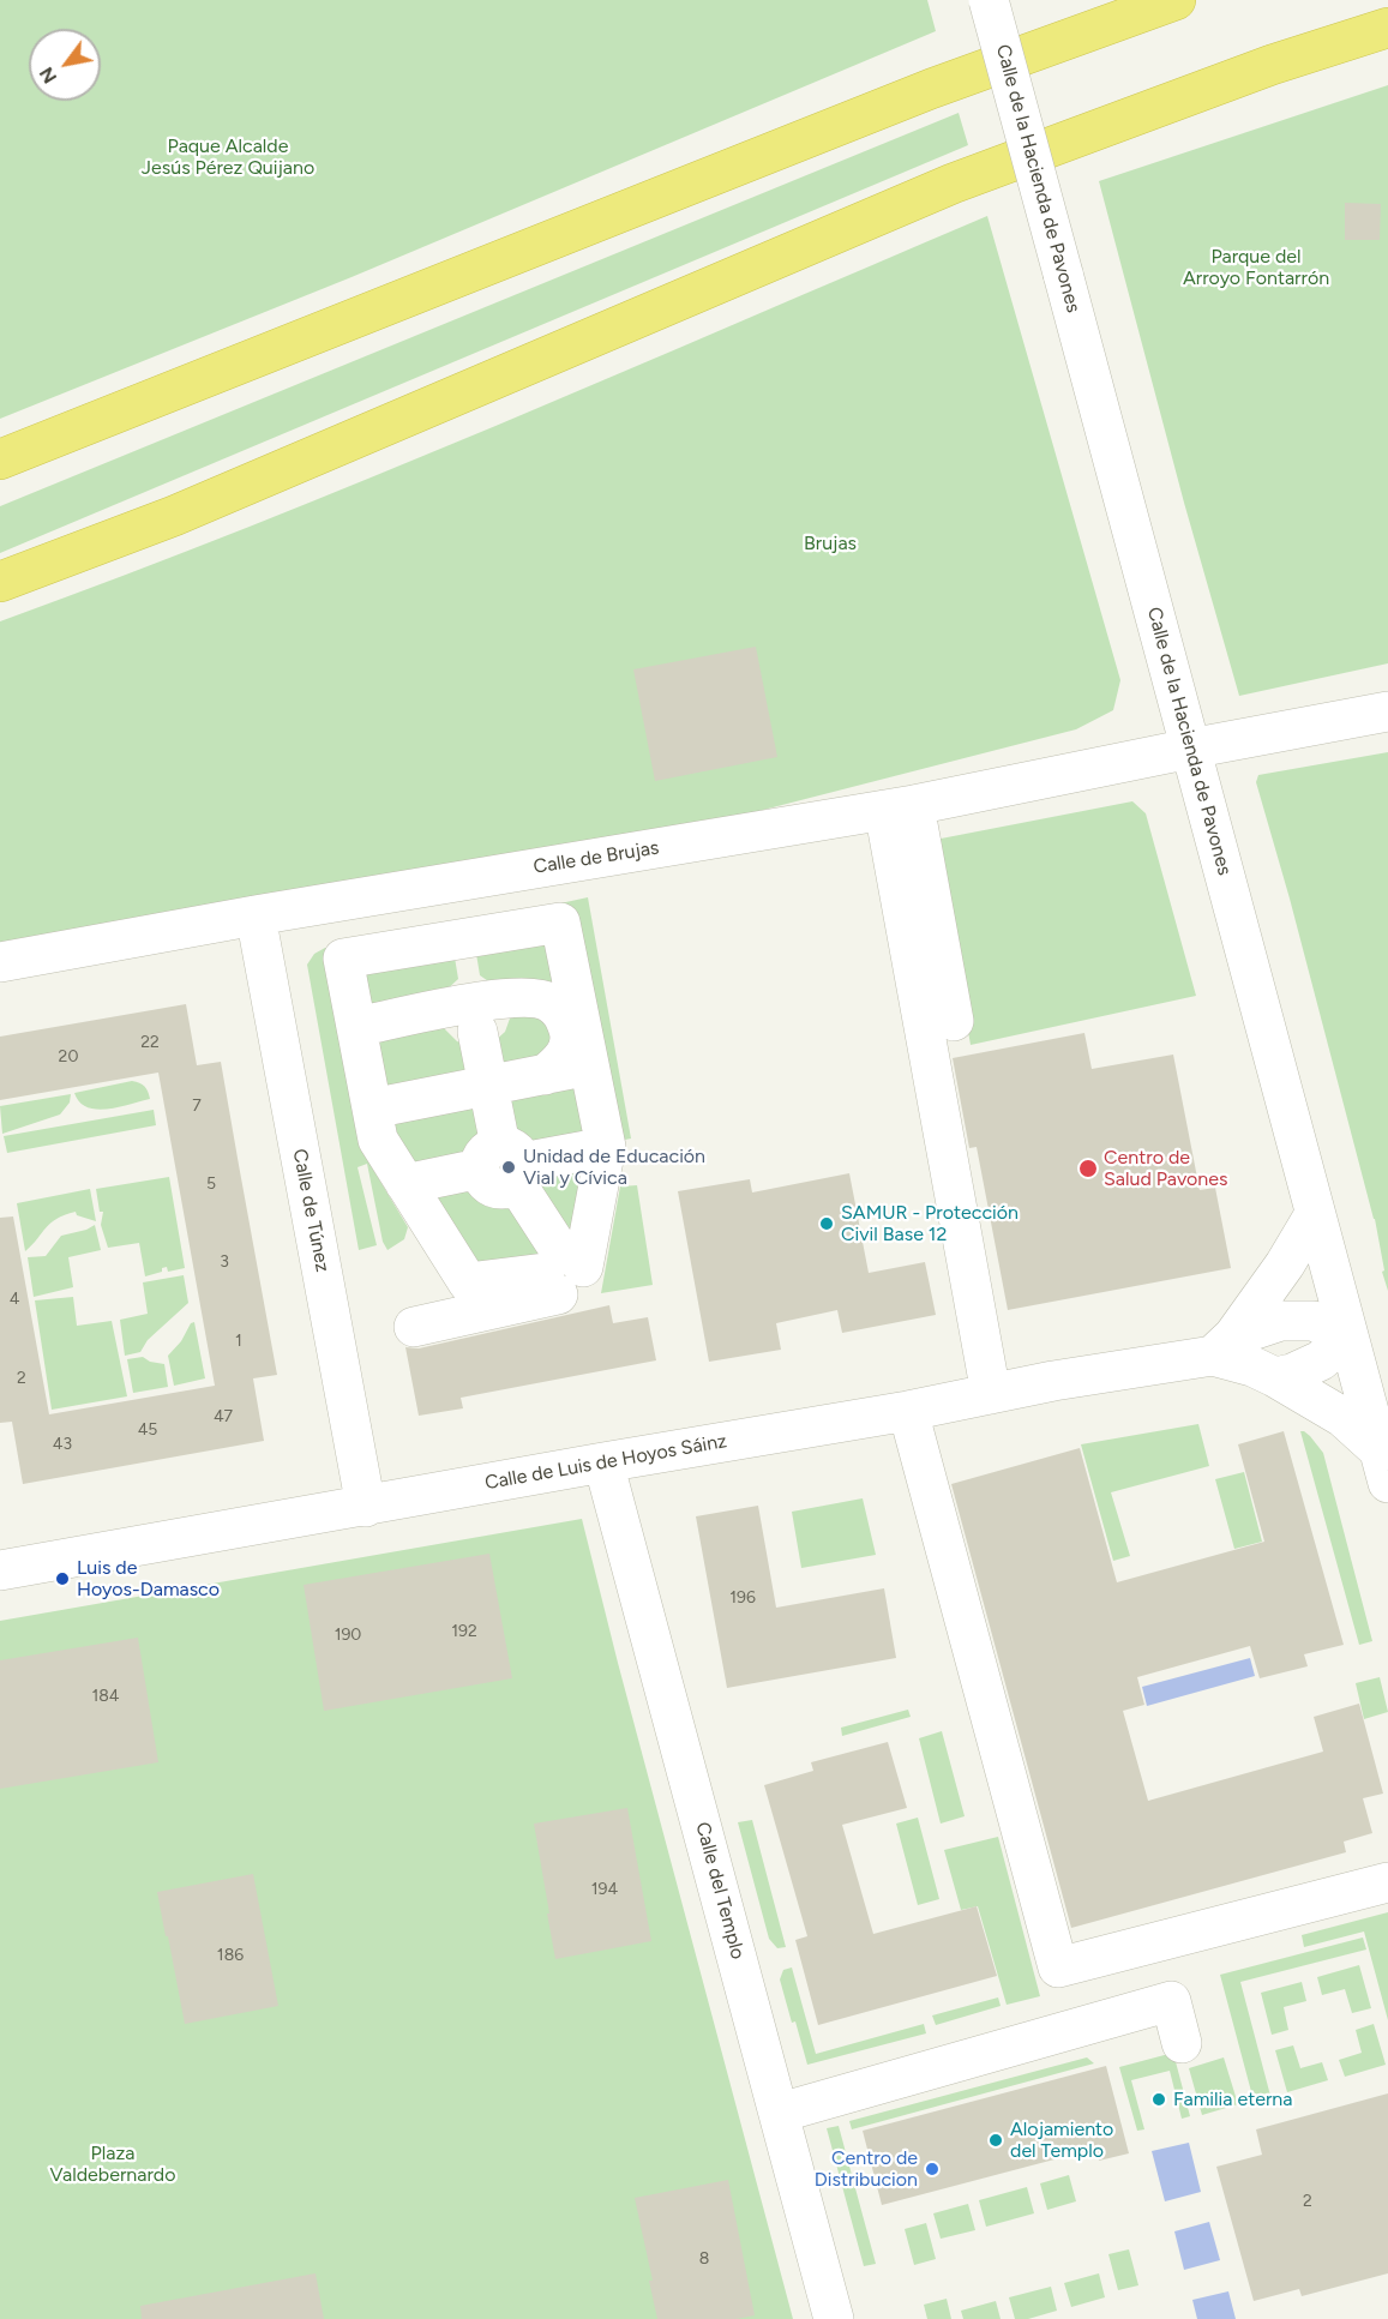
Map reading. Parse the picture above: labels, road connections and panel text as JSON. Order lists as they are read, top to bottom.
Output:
{
  "streets": {
    "street": [
      "Calle de la Hacienda de Pavones",
      "Calle de Brujas",
      "Calle de Túnez",
      "Calle de Luis de Hoyos Sáinz",
      "Calle del Templo"
    ]
  },
  "crossings": [
    ["Calle de la Hacienda de Pavones", "Calle de Brujas"],
    ["Calle de la Hacienda de Pavones", "Calle de Luis de Hoyos Sáinz"],
    ["Calle de Brujas", "Calle de Túnez"],
    ["Calle de Túnez", "Calle de Luis de Hoyos Sáinz"],
    ["Calle de Luis de Hoyos Sáinz", "Calle del Templo"]
  ],
  "parks": [
    "Paque Alcalde Jesús Pérez Quijano",
    "Parque del Arroyo Fontarrón",
    "Brujas",
    "Plaza Valdebernardo"
  ],
  "places": [
    "Unidad de Educación Vial y Cívica",
    "Centro de Salud Pavones",
    "SAMUR - Protección Civil Base 12",
    "Luis de Hoyos-Damasco",
    "Familia eterna",
    "Alojamiento del Templo",
    "Centro de Distribucion"
  ],
  "house_numbers": [
    "22",
    "20",
    "7",
    "5",
    "3",
    "4",
    "1",
    "2",
    "47",
    "45",
    "43",
    "196",
    "192",
    "190",
    "184",
    "194",
    "186",
    "2",
    "8"
  ],
  "north": "bottom left"
}
